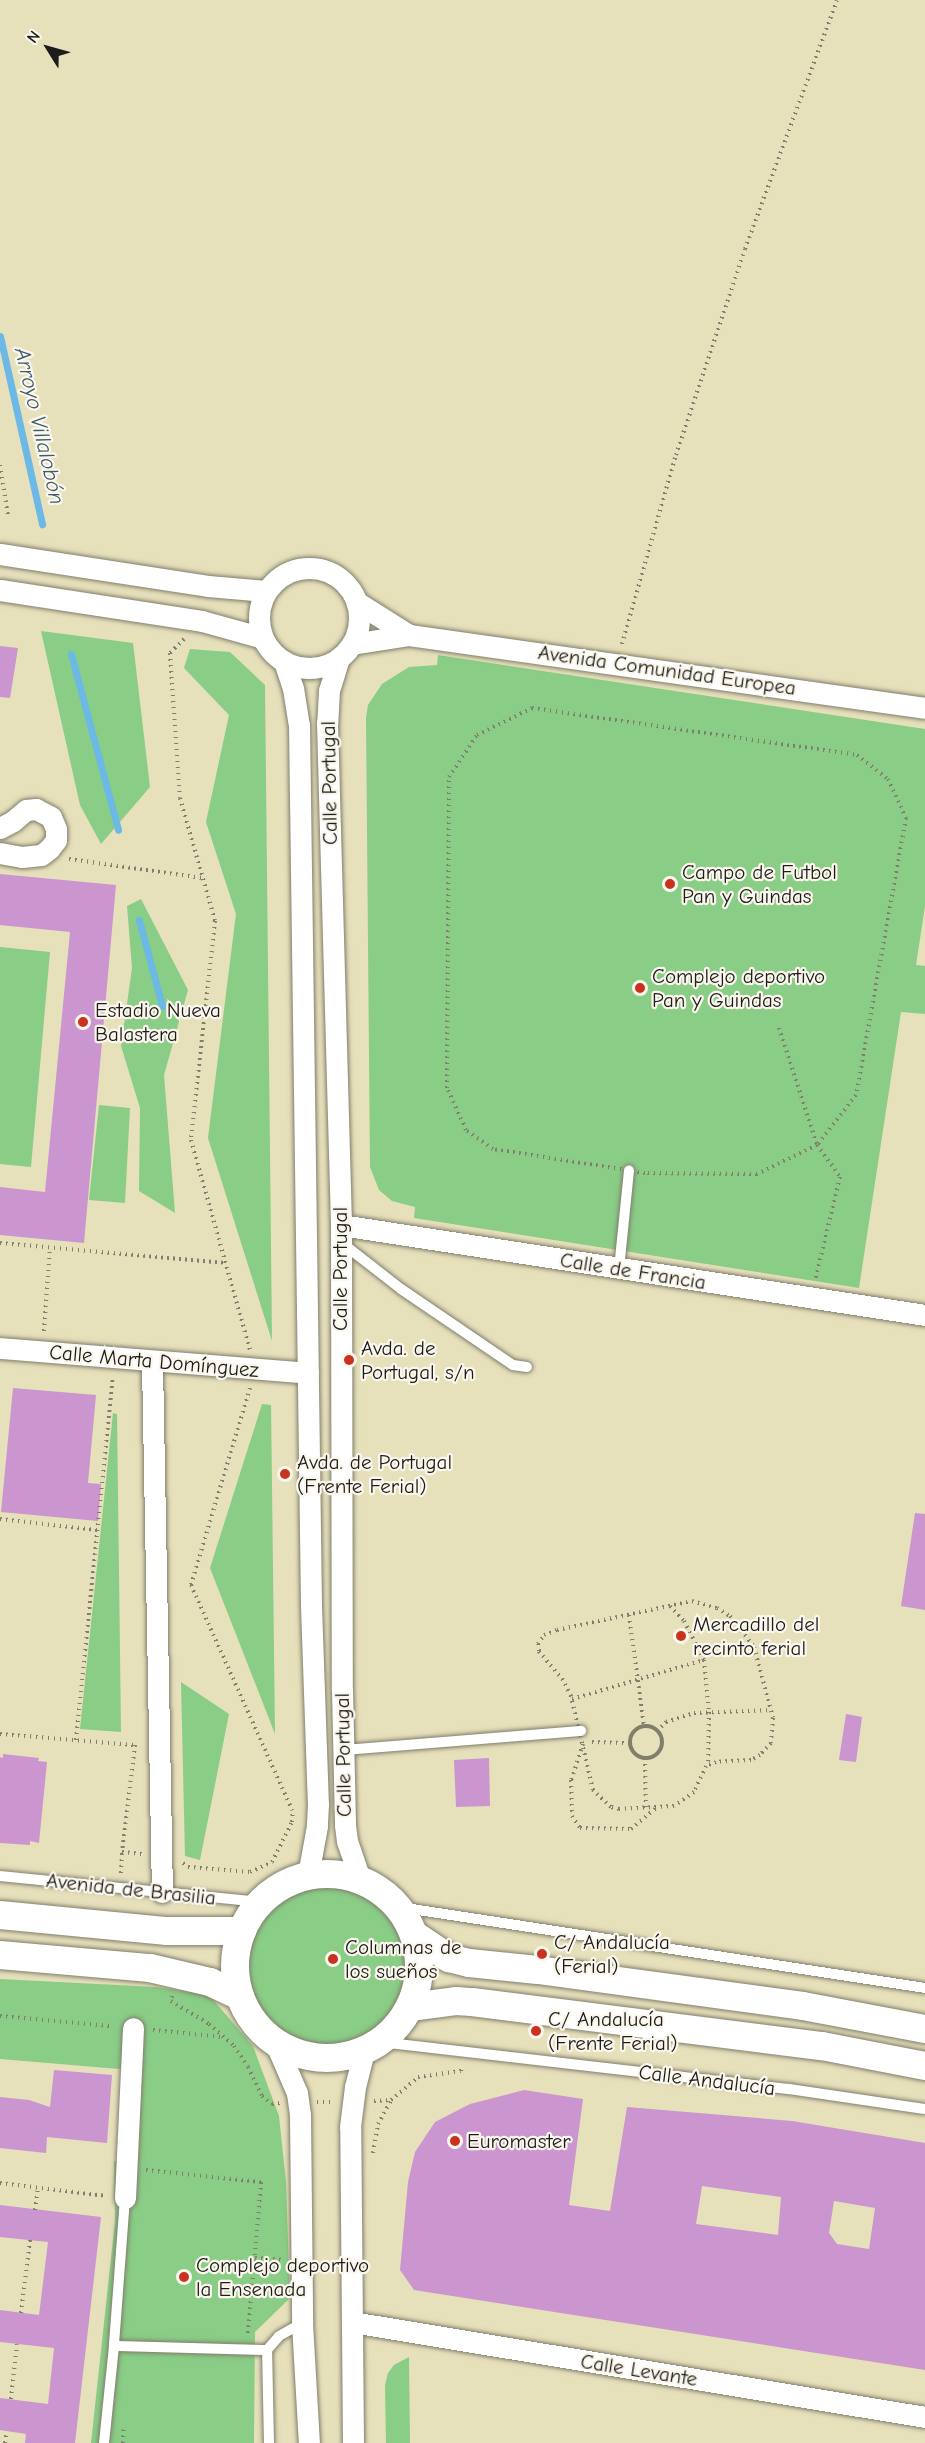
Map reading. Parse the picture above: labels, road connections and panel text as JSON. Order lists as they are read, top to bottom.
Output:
{
  "streets": {
    "main road": ["Avenida de Brasilia"],
    "street": [
      "Avenida Comunidad Europea",
      "Calle Portugal",
      "Calle de Francia",
      "Calle Marta Domínguez",
      "Calle Levante"
    ],
    "lane": ["Calle Andalucía"]
  },
  "crossings": [
    ["Avenida Comunidad Europea", "Calle Portugal"],
    ["Calle Portugal", "Calle de Francia"],
    ["Calle Portugal", "Calle Marta Domínguez"],
    ["Calle Portugal", "Avenida de Brasilia"],
    ["Calle Portugal", "Calle Andalucía"],
    ["Avenida de Brasilia", "Calle Andalucía"]
  ],
  "water": ["Arroyo Villalobón"],
  "places": [
    "Campo de Futbol Pan y Guindas",
    "Complejo deportivo Pan y Guindas",
    "Estadio Nueva Balastera",
    "Avda. de Portugal, s/n",
    "Avda. de Portugal (Frente Ferial)",
    "Mercadillo del recinto ferial",
    "C/ Andalucía (Ferial)",
    "Columnas de los sueños",
    "C/ Andalucía (Frente Ferial)",
    "Euromaster",
    "Complejo deportivo la Ensenada"
  ],
  "north": "top left"
}
